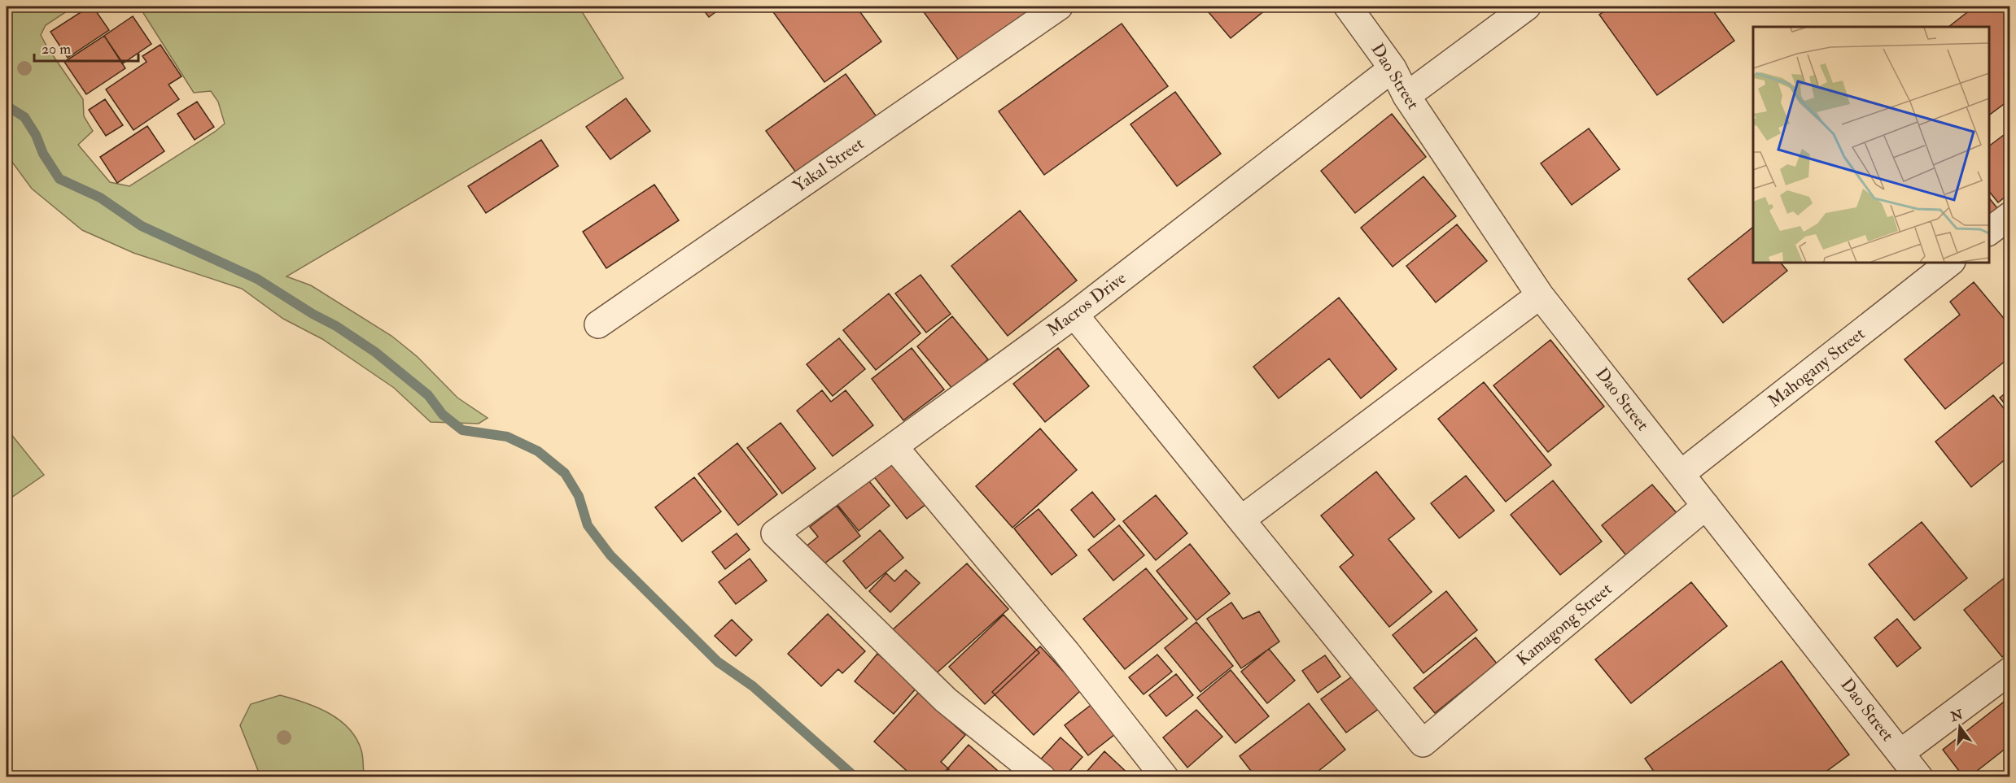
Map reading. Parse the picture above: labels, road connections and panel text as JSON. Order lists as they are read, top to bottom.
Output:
{
  "streets": {
    "street": [
      "Dao Street",
      "Yakal Street",
      "Macros Drive",
      "Mahogany Street",
      "Kamagong Street"
    ]
  },
  "crossings": [
    ["Dao Street", "Macros Drive"],
    ["Dao Street", "Mahogany Street"],
    ["Dao Street", "Kamagong Street"]
  ],
  "scale_bar": "20 m",
  "north": "top"
}
